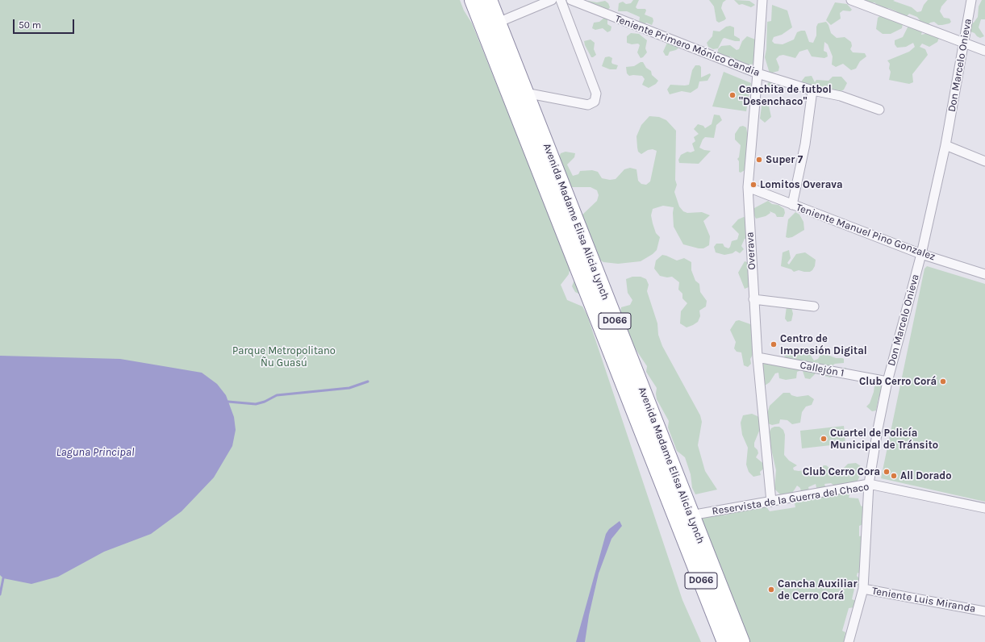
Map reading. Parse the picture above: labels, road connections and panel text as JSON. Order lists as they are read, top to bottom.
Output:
{
  "streets": {
    "highway": ["Avenida Madame Elisa Alicia Lynch", "D066"],
    "street": [
      "Teniente Primero Mónico Candia",
      "Don Marcelo Onieva",
      "Teniente Manuel Pino Gonzalez",
      "Overava",
      "Callejón 1",
      "Reservista de la Guerra del Chaco",
      "Teniente Luis Miranda"
    ]
  },
  "crossings": [
    ["Teniente Primero Mónico Candia", "Overava"],
    ["Don Marcelo Onieva", "Teniente Manuel Pino Gonzalez"],
    ["Don Marcelo Onieva", "Callejón 1"],
    ["Don Marcelo Onieva", "Reservista de la Guerra del Chaco"],
    ["Don Marcelo Onieva", "Teniente Luis Miranda"],
    ["Avenida Madame Elisa Alicia Lynch", "Reservista de la Guerra del Chaco"],
    ["Teniente Manuel Pino Gonzalez", "Overava"],
    ["Overava", "Callejón 1"],
    ["Overava", "Reservista de la Guerra del Chaco"]
  ],
  "water": ["Laguna Principal"],
  "parks": ["Parque Metropolitano Ñu Guasú"],
  "places": [
    "Canchita de futbol \"Desenchaco\"",
    "Super 7",
    "Lomitos Overava",
    "Centro de Impresión Digital",
    "Club Cerro Corá",
    "Cuartel de Policía Municipal de Tránsito",
    "Club Cerro Cora",
    "All Dorado",
    "Cancha Auxiliar de Cerro Corá"
  ],
  "scale_bar": "50 m"
}
